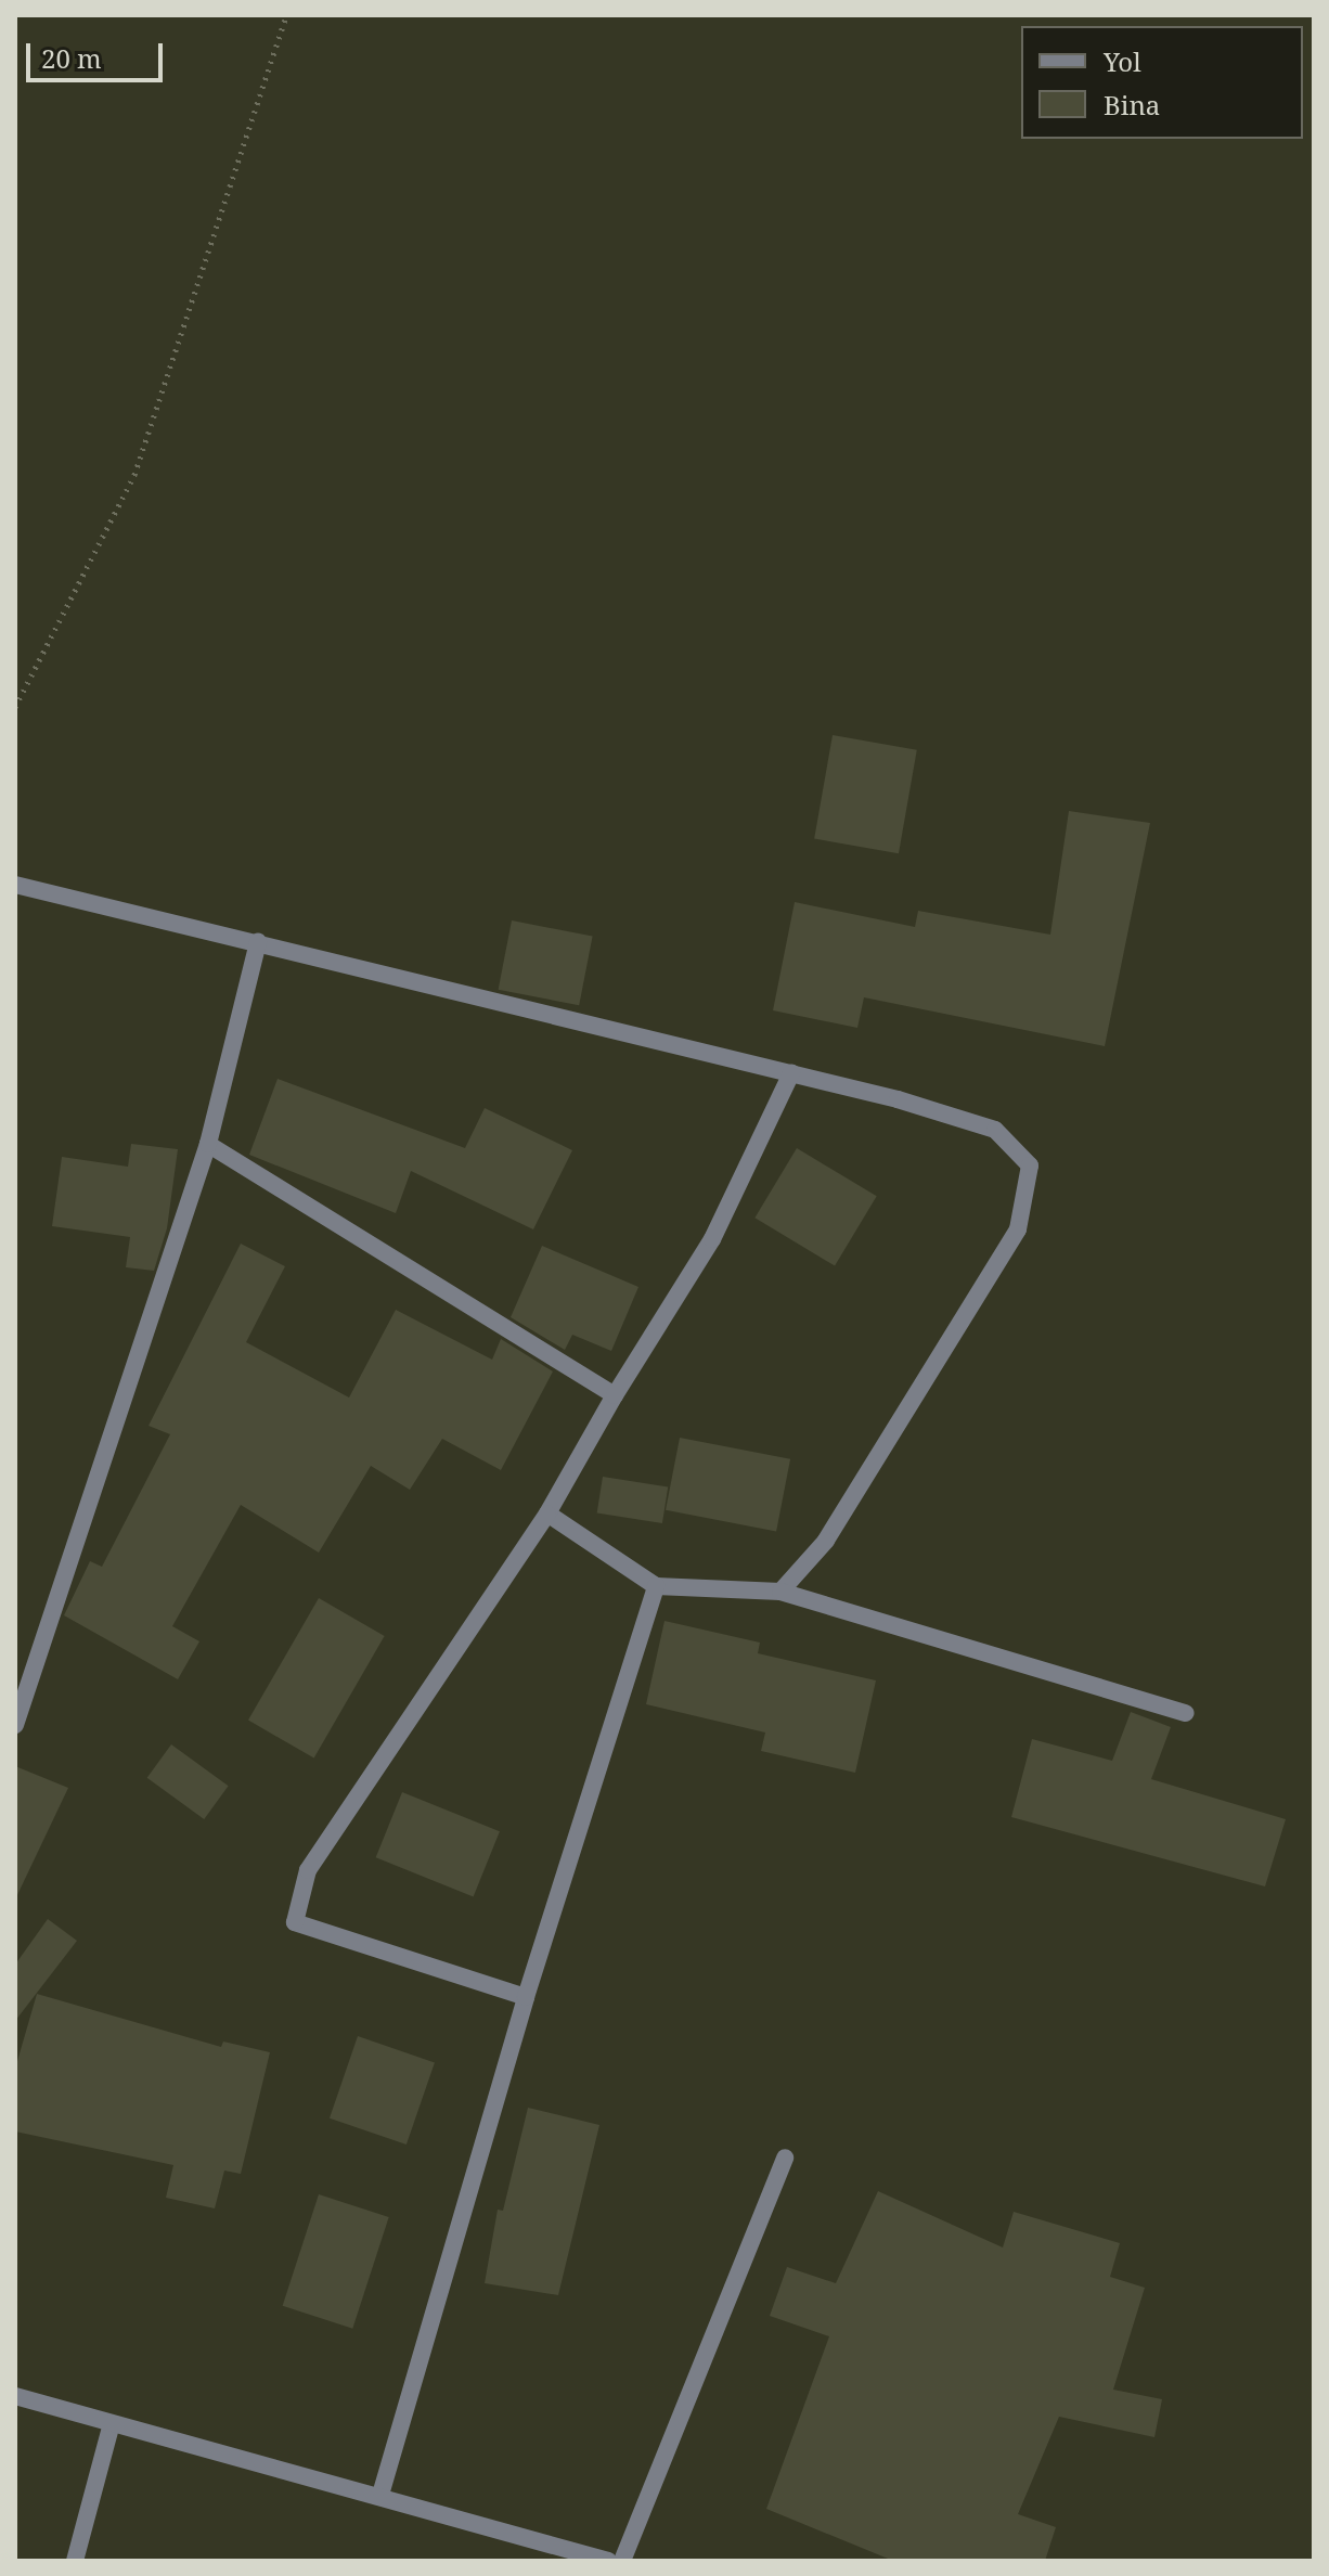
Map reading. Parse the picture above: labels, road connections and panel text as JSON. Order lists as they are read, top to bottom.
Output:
{
  "legend": ["Yol", "Bina"],
  "scale_bar": "20 m"
}
